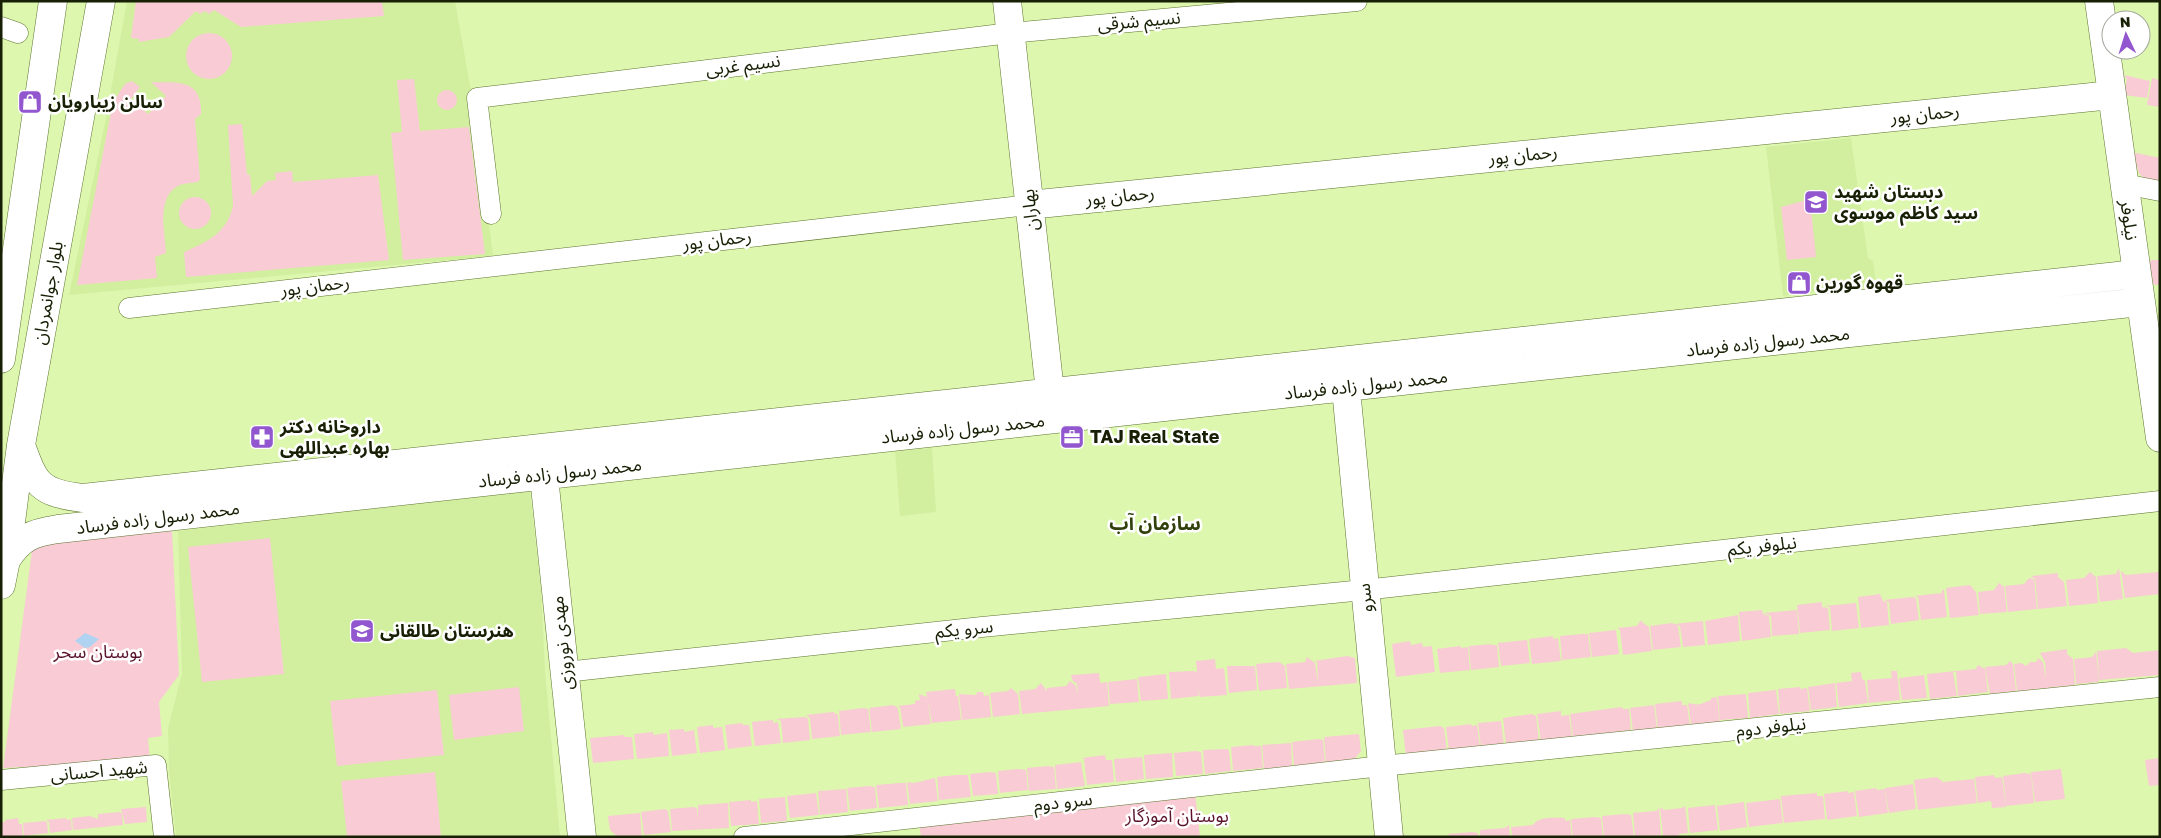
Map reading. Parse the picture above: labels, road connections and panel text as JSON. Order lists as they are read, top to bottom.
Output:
{
  "streets": {
    "street": [
      "نسیم شرقی",
      "نسیم غربی",
      "رحمان پور",
      "بهاران",
      "نیلوفر",
      "بلوار جوانمردان",
      "محمد رسول زاده فرساد",
      "نیلوفر یکم",
      "سرو",
      "سرو یکم",
      "مهدی نوروزی",
      "نیلوفر دوم",
      "شهید احسانی",
      "سرو دوم"
    ]
  },
  "crossings": [
    ["نسیم شرقی", "نسیم غربی"],
    ["نسیم شرقی", "بهاران"],
    ["نسیم غربی", "بهاران"],
    ["رحمان پور", "بهاران"],
    ["رحمان پور", "نیلوفر"],
    ["بهاران", "محمد رسول زاده فرساد"],
    ["نیلوفر", "محمد رسول زاده فرساد"],
    ["بلوار جوانمردان", "محمد رسول زاده فرساد"],
    ["محمد رسول زاده فرساد", "سرو"],
    ["محمد رسول زاده فرساد", "مهدی نوروزی"],
    ["نیلوفر یکم", "سرو"],
    ["نیلوفر یکم", "سرو یکم"],
    ["سرو", "سرو یکم"],
    ["سرو", "نیلوفر دوم"],
    ["سرو", "سرو دوم"],
    ["سرو یکم", "مهدی نوروزی"],
    ["نیلوفر دوم", "سرو دوم"]
  ],
  "districts": ["سازمان آب"],
  "parks": ["بوستان سحر", "بوستان آموزگار"],
  "places": {
    "shop": ["سالن زیبارویان", "قهوه گورین"],
    "school or university": ["دبستان شهید سید کاظم موسوی", "هنرستان طالقانی"],
    "pharmacy": ["داروخانه دکتر بهاره عبداللهی"],
    "office": ["TAJ Real State"]
  },
  "north": "top"
}
